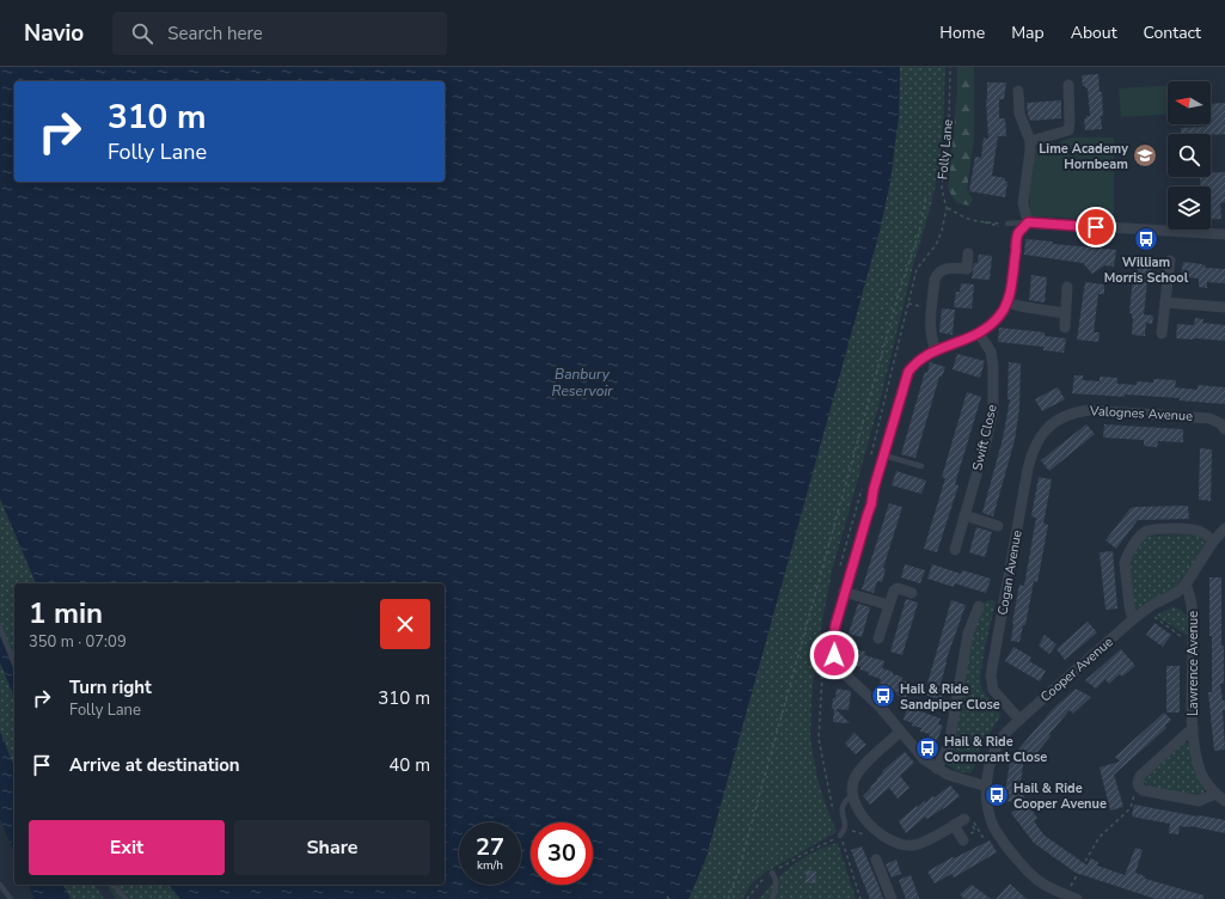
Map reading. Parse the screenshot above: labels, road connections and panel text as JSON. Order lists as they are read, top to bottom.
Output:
{
  "streets": {
    "street": [
      "Valognes Avenue",
      "Swift Close",
      "Cogan Avenue",
      "Lawrence Avenue",
      "Cooper Avenue"
    ],
    "path": ["Folly Lane"]
  },
  "crossings": [
    ["Valognes Avenue", "Cogan Avenue"],
    ["Cogan Avenue", "Cooper Avenue"],
    ["Lawrence Avenue", "Cooper Avenue"]
  ],
  "water": ["Banbury Reservoir"],
  "places": {
    "school or university": ["Lime Academy Hornbeam"],
    "bus stop": [
      "William Morris School",
      "Hail & Ride Sandpiper Close",
      "Hail & Ride Cormorant Close",
      "Hail & Ride Cooper Avenue"
    ]
  },
  "north": "left",
  "page": {
    "header": "Navio",
    "search": "Search here",
    "nav": [
      "Home",
      "Map",
      "About",
      "Contact"
    ],
    "turn": ["310 m", "Folly Lane"],
    "heading": ["1 min", "350 m · 07:09"],
    "list": [
      {
        "name": "Turn right",
        "note": "Folly Lane",
        "value": "310 m"
      },
      {
        "name": "Arrive at destination",
        "value": "40 m"
      }
    ],
    "buttons": ["Exit", "Share"],
    "speed": "27 km/h",
    "limit": "30"
  }
}
